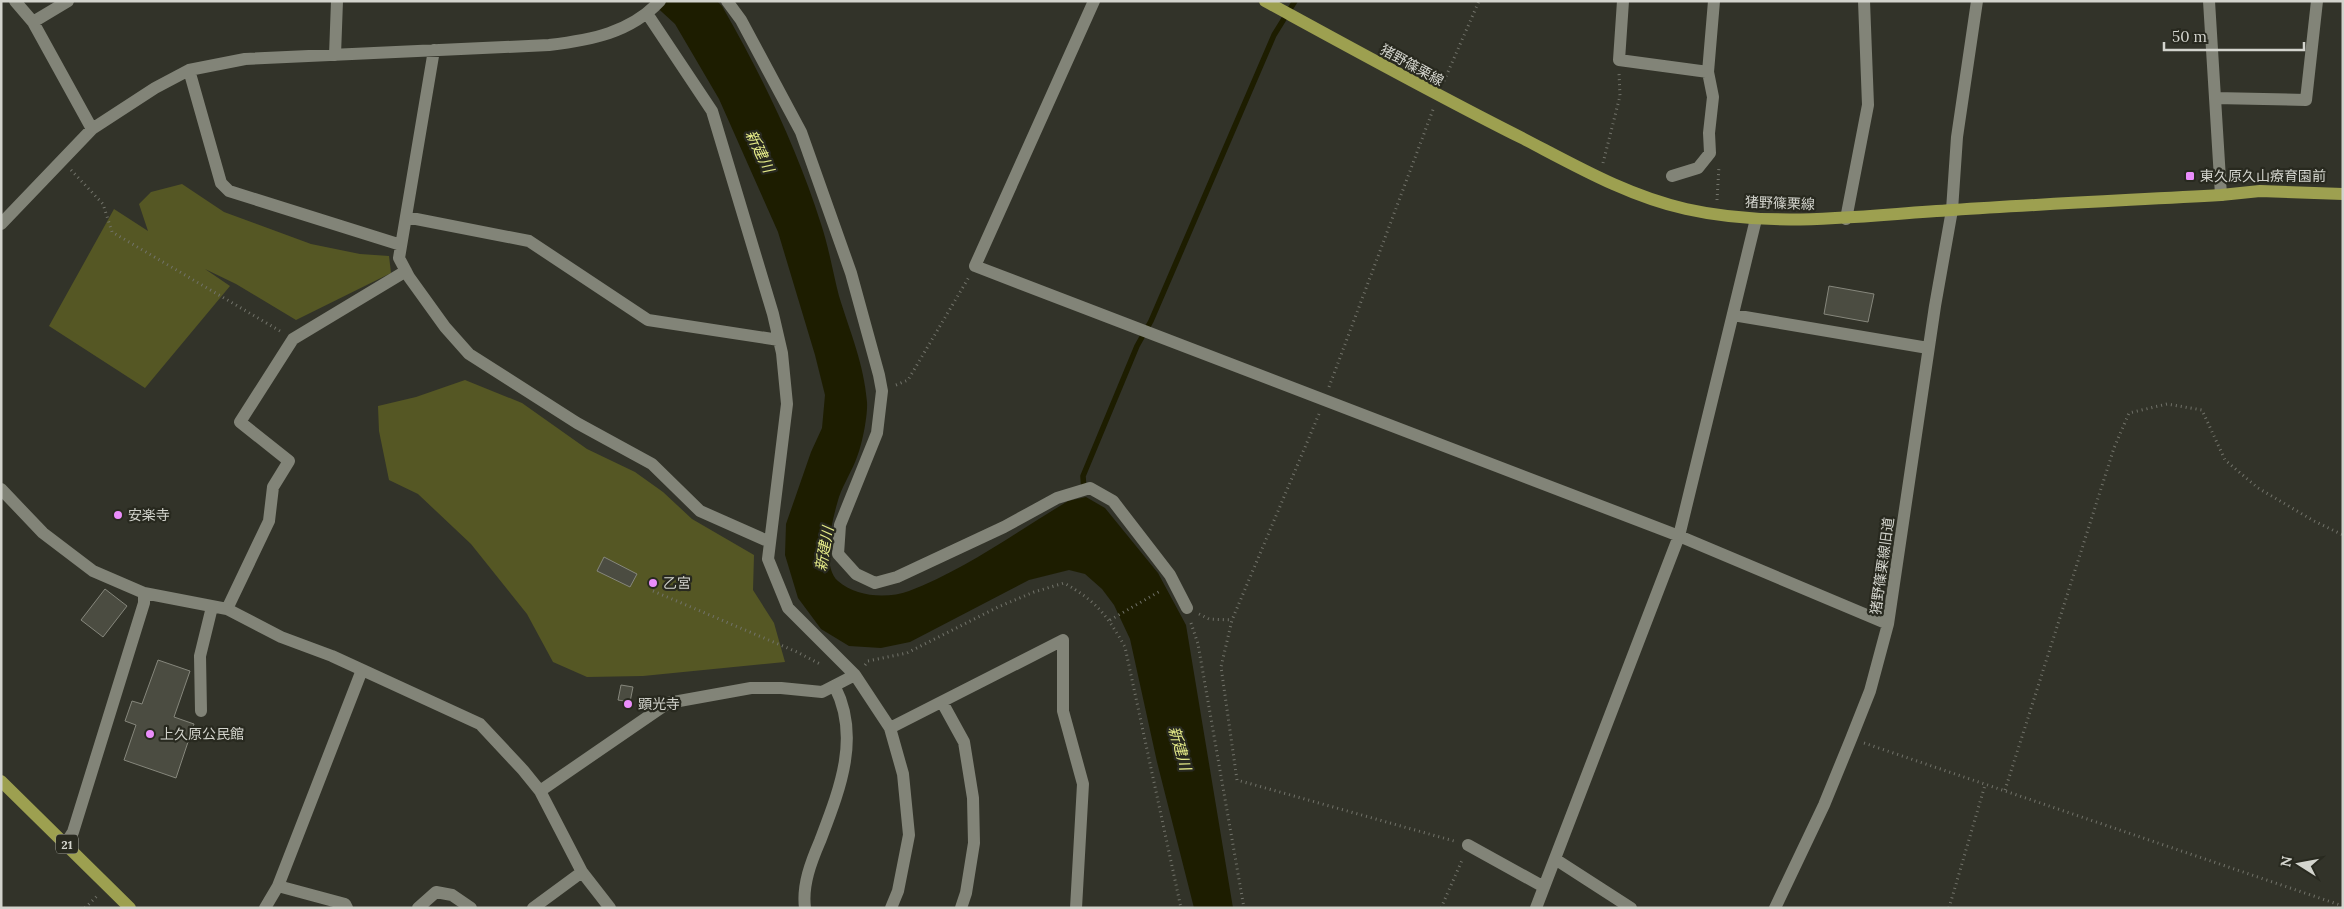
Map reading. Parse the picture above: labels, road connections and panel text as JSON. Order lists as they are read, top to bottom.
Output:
{
  "streets": {
    "main road": ["猪野篠栗線", "21"],
    "street": ["猪野篠栗線旧道"]
  },
  "crossings": [
    ["猪野篠栗線", "猪野篠栗線旧道"]
  ],
  "water": ["新建川"],
  "places": {
    "transit": ["東久原久山療育園前"],
    "other": [
      "安楽寺",
      "乙宮",
      "顕光寺",
      "上久原公民館"
    ]
  },
  "scale_bar": "50 m",
  "north": "left"
}
